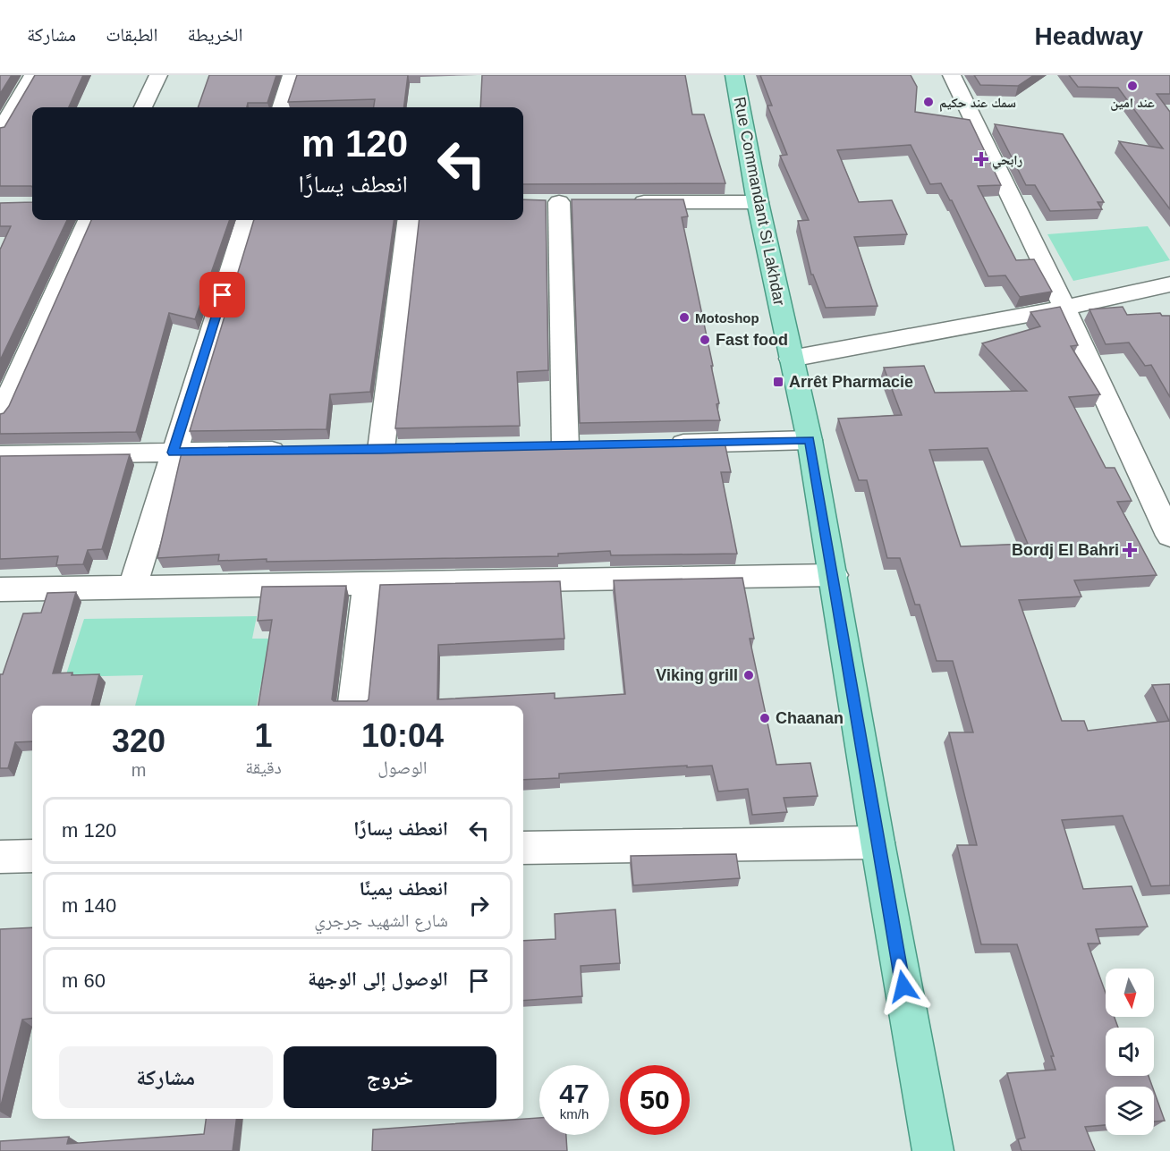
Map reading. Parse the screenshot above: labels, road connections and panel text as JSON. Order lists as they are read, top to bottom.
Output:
{
  "streets": {
    "main road": ["Rue Commandant Si Lakhdar"]
  },
  "places": {
    "other": [
      "عند امين",
      "سمك عند حكيم",
      "Motoshop",
      "Fast food",
      "Viking grill",
      "Chaanan"
    ],
    "health": ["رابحي", "Bordj El Bahri"],
    "transit": ["Arrêt Pharmacie"]
  },
  "north": "bottom",
  "page": {
    "header": "Headway",
    "nav": ["الخريطة", "الطبقات", "مشاركة"],
    "turn": ["120 m", "انعطف يسارًا"],
    "eta": [
      "10:04",
      "الوصول",
      "1",
      "دقيقة",
      "320",
      "m"
    ],
    "list": [
      {
        "name": "انعطف يسارًا",
        "value": "120 m"
      },
      {
        "name": "انعطف يمينًا",
        "note": "شارع الشهيد جرجري",
        "value": "140 m"
      },
      {
        "name": "الوصول إلى الوجهة",
        "value": "60 m"
      }
    ],
    "buttons": ["خروج", "مشاركة"],
    "speed": "47 km/h",
    "limit": "50"
  }
}
